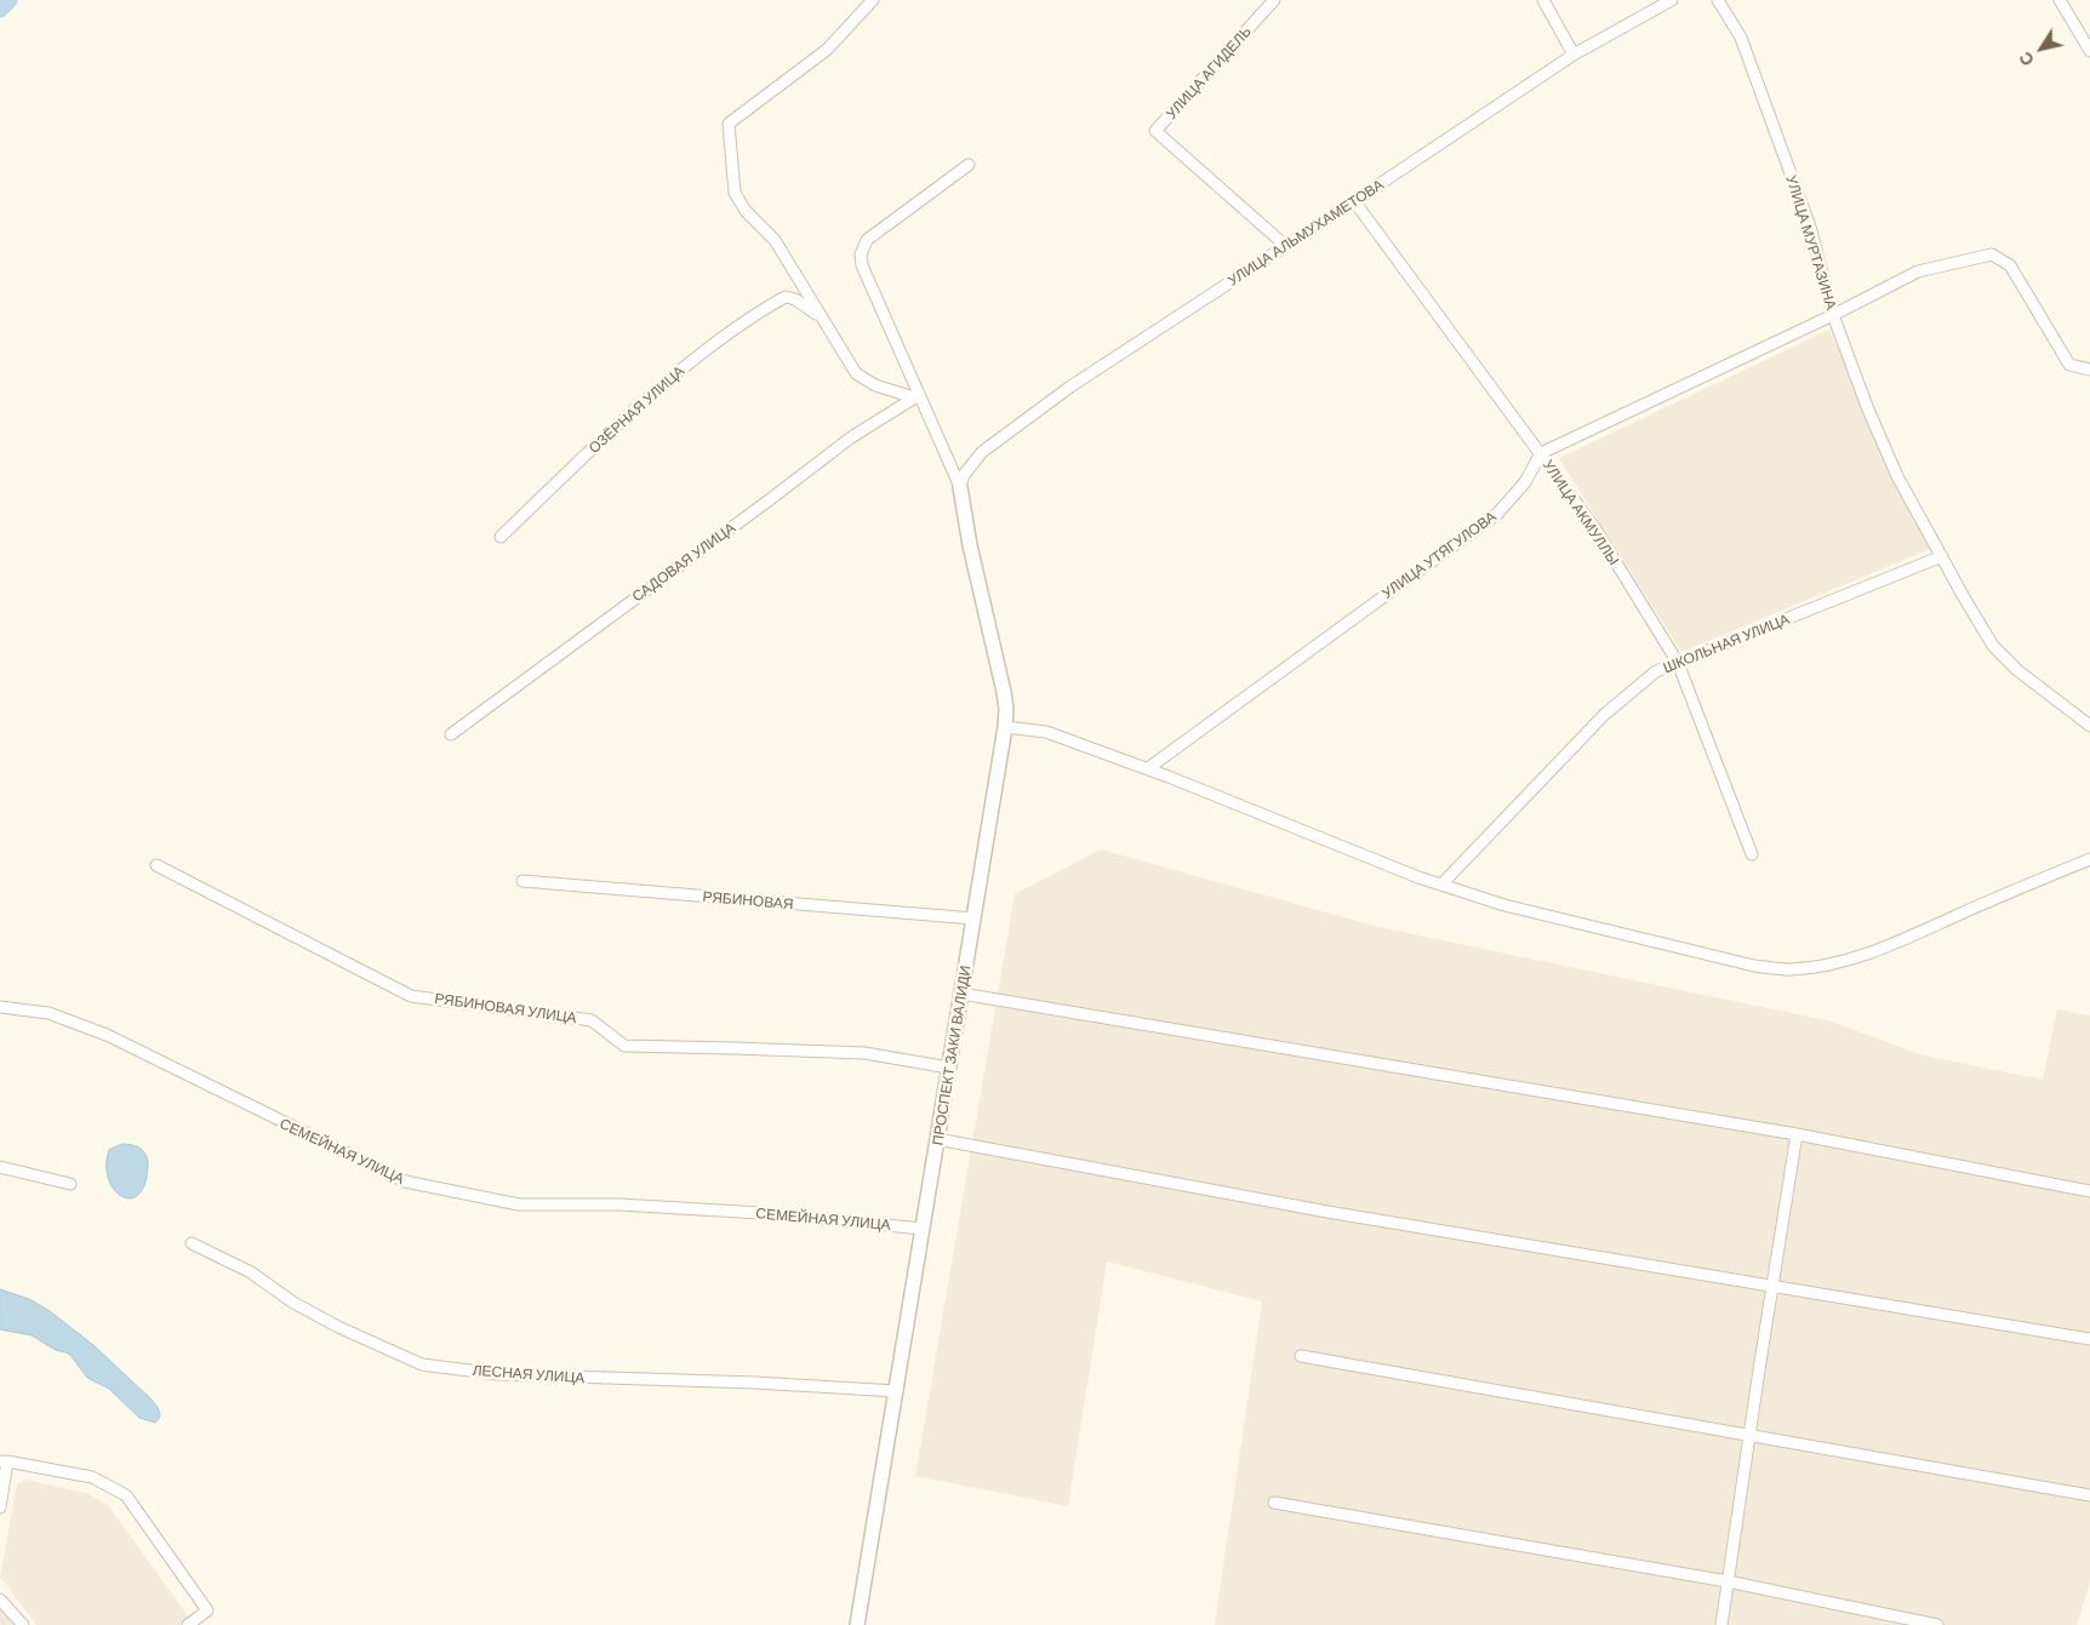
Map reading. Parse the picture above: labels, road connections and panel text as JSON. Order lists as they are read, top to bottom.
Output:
{
  "streets": {
    "street": [
      "УЛИЦА АГИДЕЛЬ",
      "УЛИЦА АЛЬМУХАМЕТОВА",
      "УЛИЦА МУРТАЗИНА",
      "ОЗЁРНАЯ УЛИЦА",
      "УЛИЦА АКМУЛЛЫ",
      "УЛИЦА УТЯГУЛОВА",
      "САДОВАЯ УЛИЦА",
      "ШКОЛЬНАЯ УЛИЦА",
      "РЯБИНОВАЯ",
      "РЯБИНОВАЯ УЛИЦА",
      "ПРОСПЕКТ ЗАКИ ВАЛИДИ",
      "СЕМЕЙНАЯ УЛИЦА",
      "ЛЕСНАЯ УЛИЦА"
    ]
  },
  "crossings": [
    ["УЛИЦА АЛЬМУХАМЕТОВА", "УЛИЦА АКМУЛЛЫ"],
    ["УЛИЦА АЛЬМУХАМЕТОВА", "ПРОСПЕКТ ЗАКИ ВАЛИДИ"],
    ["УЛИЦА АКМУЛЛЫ", "УЛИЦА УТЯГУЛОВА"],
    ["УЛИЦА АКМУЛЛЫ", "ШКОЛЬНАЯ УЛИЦА"],
    ["РЯБИНОВАЯ", "ПРОСПЕКТ ЗАКИ ВАЛИДИ"],
    ["РЯБИНОВАЯ УЛИЦА", "ПРОСПЕКТ ЗАКИ ВАЛИДИ"],
    ["ПРОСПЕКТ ЗАКИ ВАЛИДИ", "СЕМЕЙНАЯ УЛИЦА"],
    ["ПРОСПЕКТ ЗАКИ ВАЛИДИ", "ЛЕСНАЯ УЛИЦА"]
  ],
  "north": "bottom left"
}
